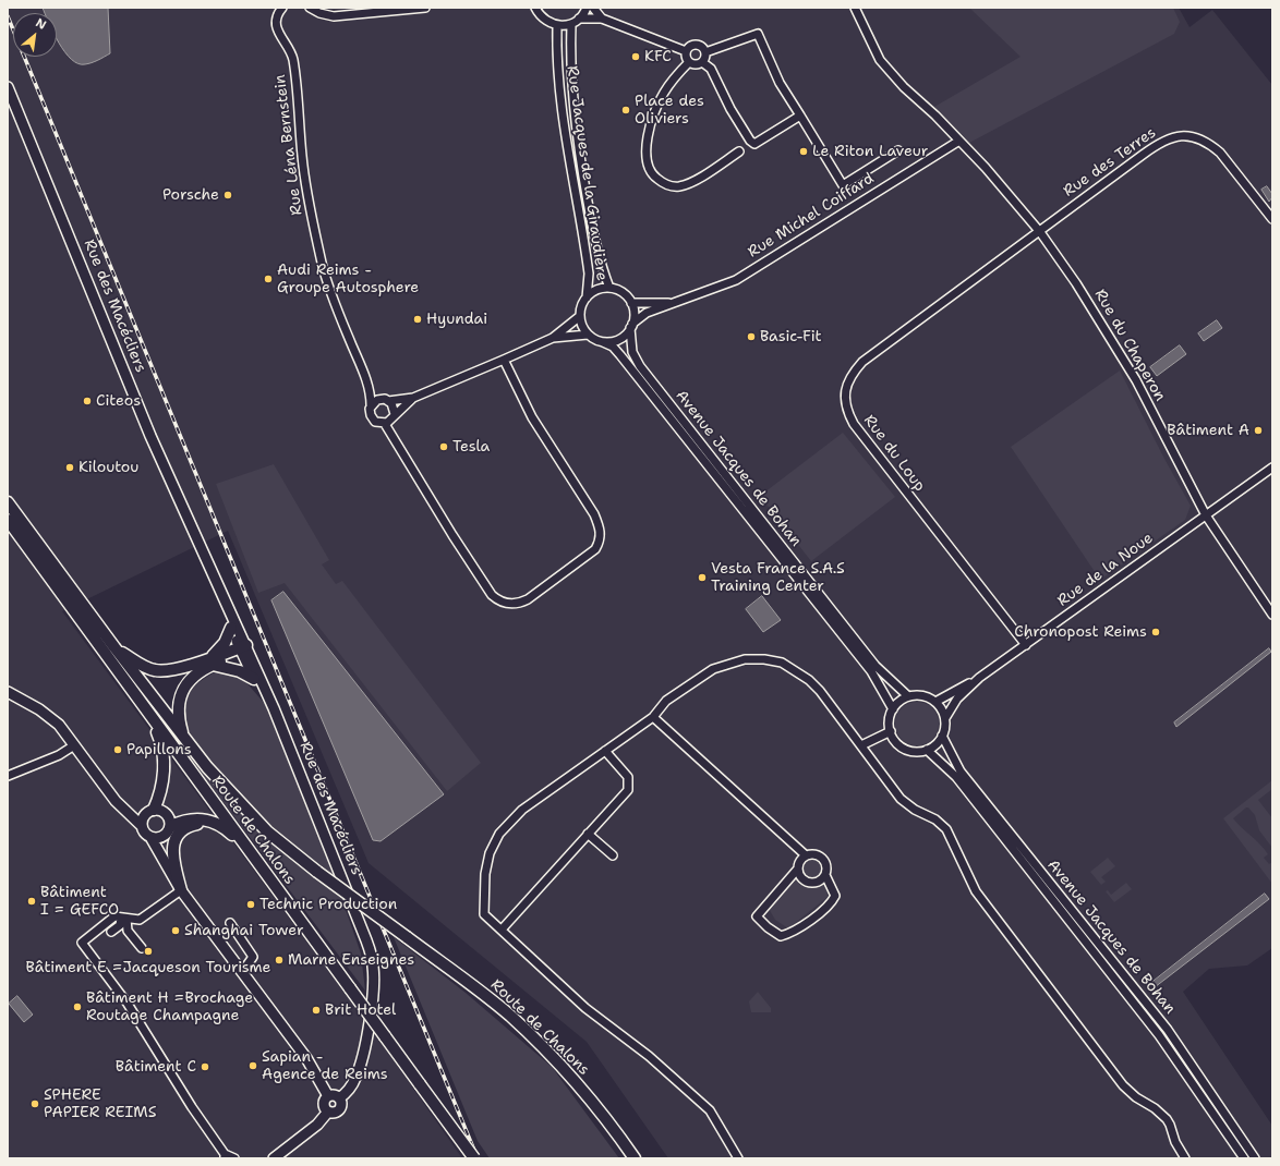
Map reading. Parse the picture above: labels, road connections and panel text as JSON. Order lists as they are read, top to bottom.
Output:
{
  "streets": {
    "main road": ["Route de Chalons"],
    "street": [
      "Rue Léna Bernstein",
      "Rue des Terres",
      "Rue Jacques de la Giraudière",
      "Rue Michel Coiffard",
      "Rue des Macécliers",
      "Rue du Chaperon",
      "Rue du Loup",
      "Avenue Jacques de Bohan",
      "Rue de la Noue"
    ]
  },
  "crossings": [
    ["Rue des Terres", "Rue du Chaperon"],
    ["Rue des Terres", "Rue du Loup"],
    ["Rue Jacques de la Giraudière", "Rue Michel Coiffard"],
    ["Rue Jacques de la Giraudière", "Avenue Jacques de Bohan"],
    ["Rue Michel Coiffard", "Rue du Chaperon"],
    ["Rue Michel Coiffard", "Avenue Jacques de Bohan"],
    ["Rue du Chaperon", "Rue du Loup"],
    ["Rue du Chaperon", "Rue de la Noue"],
    ["Rue du Loup", "Rue de la Noue"]
  ],
  "places": [
    "KFC",
    "Place des Oliviers",
    "Le Riton Laveur",
    "Porsche",
    "Audi Reims - Groupe Autosphere",
    "Hyundai",
    "Basic-Fit",
    "Citeos",
    "Bâtiment A",
    "Tesla",
    "Kiloutou",
    "Vesta France S.A.S Training Center",
    "Chronopost Reims",
    "Papillons",
    "Bâtiment I = GEFCO",
    "Technic Production",
    "Shanghai Tower",
    "Bâtiment E =Jacqueson Tourisme",
    "Marne Enseignes",
    "Bâtiment H =Brochage Routage Champagne",
    "Brit Hotel",
    "Sapian - Agence de Reims",
    "Bâtiment C",
    "SPHERE PAPIER REIMS"
  ],
  "north": "top right"
}
